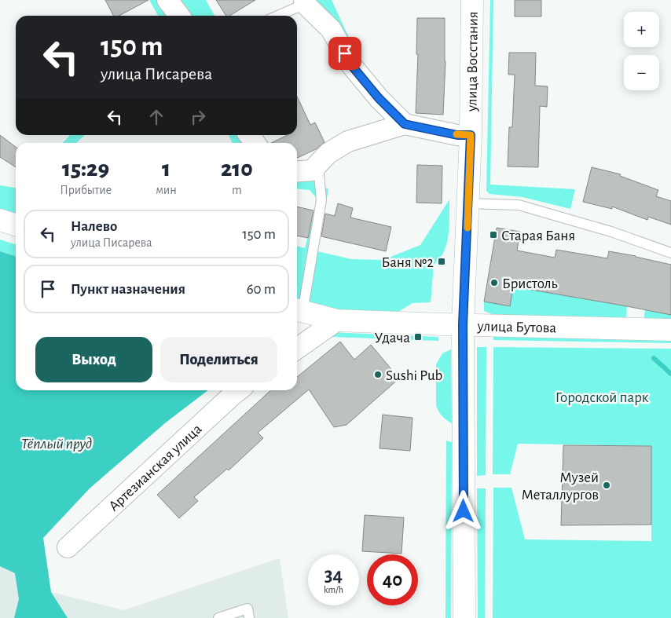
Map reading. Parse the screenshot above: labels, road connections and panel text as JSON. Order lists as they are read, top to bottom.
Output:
{
  "streets": {
    "street": ["улица Восстания", "улица Бутова", "Артезианская улица"]
  },
  "crossings": [
    ["улица Восстания", "улица Бутова"]
  ],
  "water": ["Тёплый пруд"],
  "parks": ["Городской парк"],
  "places": {
    "transit": ["Старая Баня", "Баня №2", "Удача"],
    "other": ["Бристоль", "Sushi Pub", "Музей Металлургов"]
  },
  "page": {
    "map_buttons": ["+", "−"],
    "turn": ["150 m", "улица Писарева"],
    "eta": [
      "15:29",
      "Прибытие",
      "1",
      "мин",
      "210",
      "m"
    ],
    "list": [
      {
        "name": "Налево",
        "note": "улица Писарева",
        "value": "150 m"
      },
      {
        "name": "Пункт назначения",
        "value": "60 m"
      }
    ],
    "buttons": ["Выход", "Поделиться"],
    "speed": "34 km/h",
    "limit": "40"
  }
}
